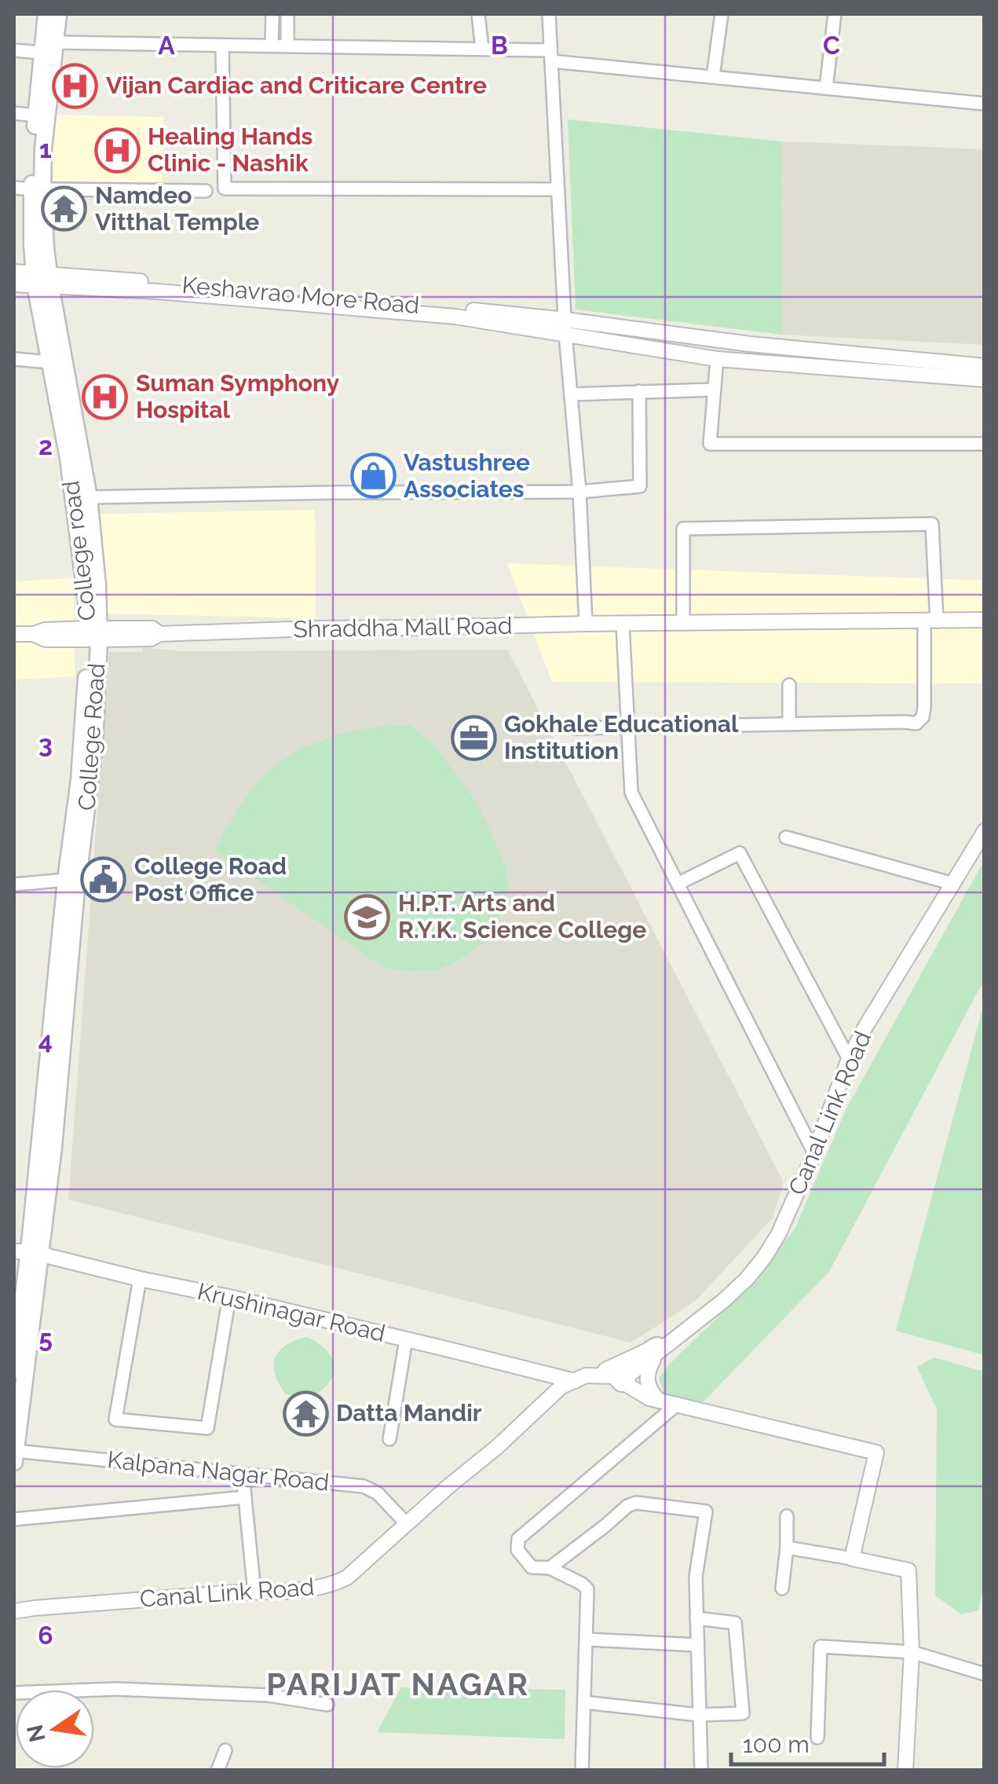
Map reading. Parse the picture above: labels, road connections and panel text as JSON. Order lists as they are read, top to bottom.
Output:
{
  "streets": {
    "main road": ["College road", "College Road"],
    "street": [
      "Keshavrao More Road",
      "Shraddha Mall Road",
      "Canal Link Road",
      "Krushinagar Road",
      "Kalpana Nagar Road"
    ]
  },
  "crossings": [
    ["Keshavrao More Road", "College road"],
    ["Keshavrao More Road", "College Road"],
    ["College road", "Shraddha Mall Road"],
    ["College road", "College Road"],
    ["College road", "Krushinagar Road"],
    ["Shraddha Mall Road", "College Road"],
    ["College Road", "Krushinagar Road"],
    ["College Road", "Kalpana Nagar Road"],
    ["Canal Link Road", "Krushinagar Road"],
    ["Canal Link Road", "Kalpana Nagar Road"]
  ],
  "districts": ["PARIJAT NAGAR"],
  "places": {
    "hospital": ["Vijan Cardiac and Criticare Centre", "Healing Hands Clinic - Nashik", "Suman Symphony Hospital"],
    "temple": ["Namdeo Vitthal Temple", "Datta Mandir"],
    "shop": ["Vastushree Associates"],
    "office": ["Gokhale Educational Institution"],
    "public building": ["College Road Post Office"],
    "school or university": ["H.P.T. Arts and R.Y.K. Science College"]
  },
  "scale_bar": "100 m",
  "north": "left",
  "grid": {
    "columns": ["A", "B", "C"],
    "rows": [
      "1",
      "2",
      "3",
      "4",
      "5",
      "6"
    ]
  }
}
